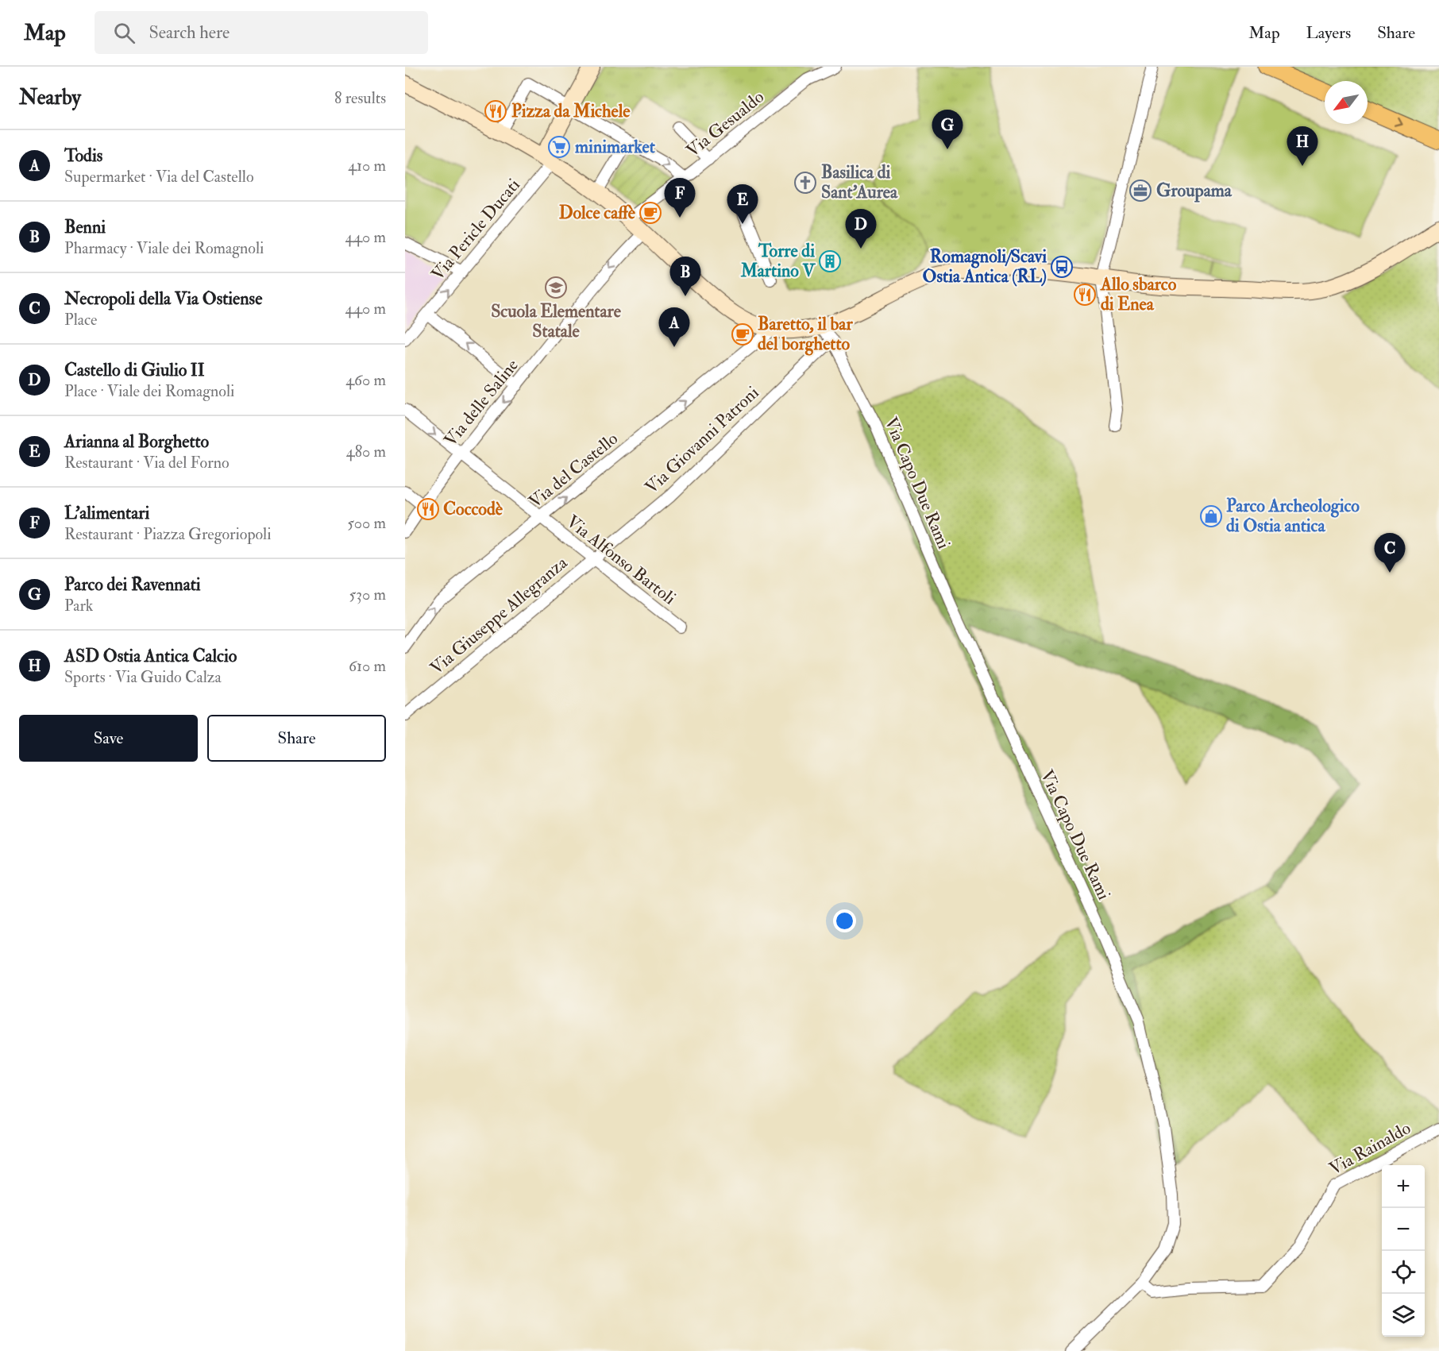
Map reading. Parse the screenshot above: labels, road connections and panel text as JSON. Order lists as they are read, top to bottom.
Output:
{
  "streets": {
    "street": [
      "Via Gesualdo",
      "Via Pericle Ducati",
      "Via delle Saline",
      "Via Giovanni Patroni",
      "Via del Castello",
      "Via Capo Due Rami",
      "Via Alfonso Bartoli",
      "Via Giuseppe Allegranza",
      "Via Rainaldo"
    ]
  },
  "crossings": [
    ["Via delle Saline", "Via Alfonso Bartoli"],
    ["Via Giovanni Patroni", "Via Capo Due Rami"],
    ["Via Giovanni Patroni", "Via Alfonso Bartoli"],
    ["Via Giovanni Patroni", "Via Giuseppe Allegranza"],
    ["Via del Castello", "Via Alfonso Bartoli"],
    ["Via Capo Due Rami", "Via Rainaldo"],
    ["Via Alfonso Bartoli", "Via Giuseppe Allegranza"]
  ],
  "one_way": ["Via delle Saline", "Via del Castello"],
  "places": {
    "restaurant": ["Pizza da Michele", "Allo sbarco di Enea", "Coccodè"],
    "supermarket": ["minimarket"],
    "church": ["Basilica di Sant'Aurea"],
    "office": ["Groupama"],
    "cafe": ["Dolce caffè", "Baretto, il bar del borghetto"],
    "building": ["Torre di Martino V"],
    "bus stop": ["Romagnoli/Scavi Ostia Antica (RL)"],
    "school or university": ["Scuola Elementare Statale"],
    "shop": ["Parco Archeologico di Ostia antica"]
  },
  "north": "bottom left",
  "page": {
    "header": "Map",
    "search": "Search here",
    "nav": ["Map", "Layers", "Share"],
    "heading": ["Nearby", "8 results"],
    "pins": [
      "G",
      "H",
      "F",
      "E",
      "D",
      "B",
      "A",
      "C"
    ],
    "list": [
      {
        "mark": "A",
        "name": "Todis",
        "note": "Supermarket · Via del Castello",
        "value": "410 m"
      },
      {
        "mark": "B",
        "name": "Benni",
        "note": "Pharmacy · Viale dei Romagnoli",
        "value": "440 m"
      },
      {
        "mark": "C",
        "name": "Necropoli della Via Ostiense",
        "note": "Place",
        "value": "440 m"
      },
      {
        "mark": "D",
        "name": "Castello di Giulio II",
        "note": "Place · Viale dei Romagnoli",
        "value": "460 m"
      },
      {
        "mark": "E",
        "name": "Arianna al Borghetto",
        "note": "Restaurant · Via del Forno",
        "value": "480 m"
      },
      {
        "mark": "F",
        "name": "L’alimentari",
        "note": "Restaurant · Piazza Gregoriopoli",
        "value": "500 m"
      },
      {
        "mark": "G",
        "name": "Parco dei Ravennati",
        "note": "Park",
        "value": "530 m"
      },
      {
        "mark": "H",
        "name": "ASD Ostia Antica Calcio",
        "note": "Sports · Via Guido Calza",
        "value": "610 m"
      }
    ],
    "buttons": ["Save", "Share"],
    "map_buttons": ["+", "−"]
  }
}
